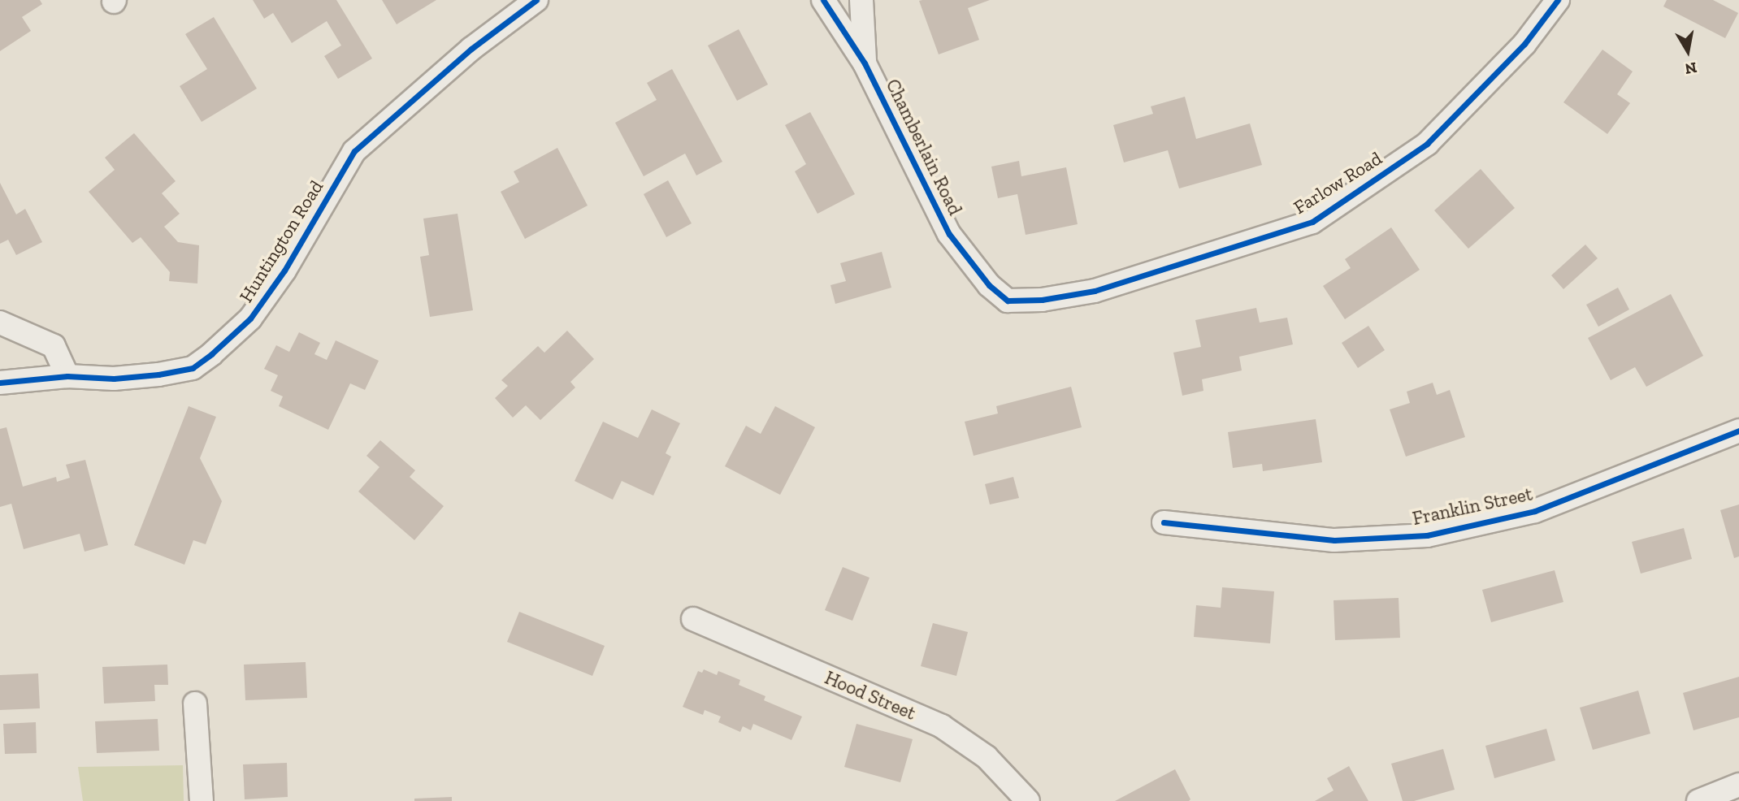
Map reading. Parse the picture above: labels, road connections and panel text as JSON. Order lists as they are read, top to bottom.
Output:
{
  "streets": {
    "street": [
      "Chamberlain Road",
      "Farlow Road",
      "Huntington Road",
      "Franklin Street",
      "Hood Street"
    ]
  },
  "crossings": [
    ["Chamberlain Road", "Farlow Road"]
  ],
  "north": "bottom"
}
